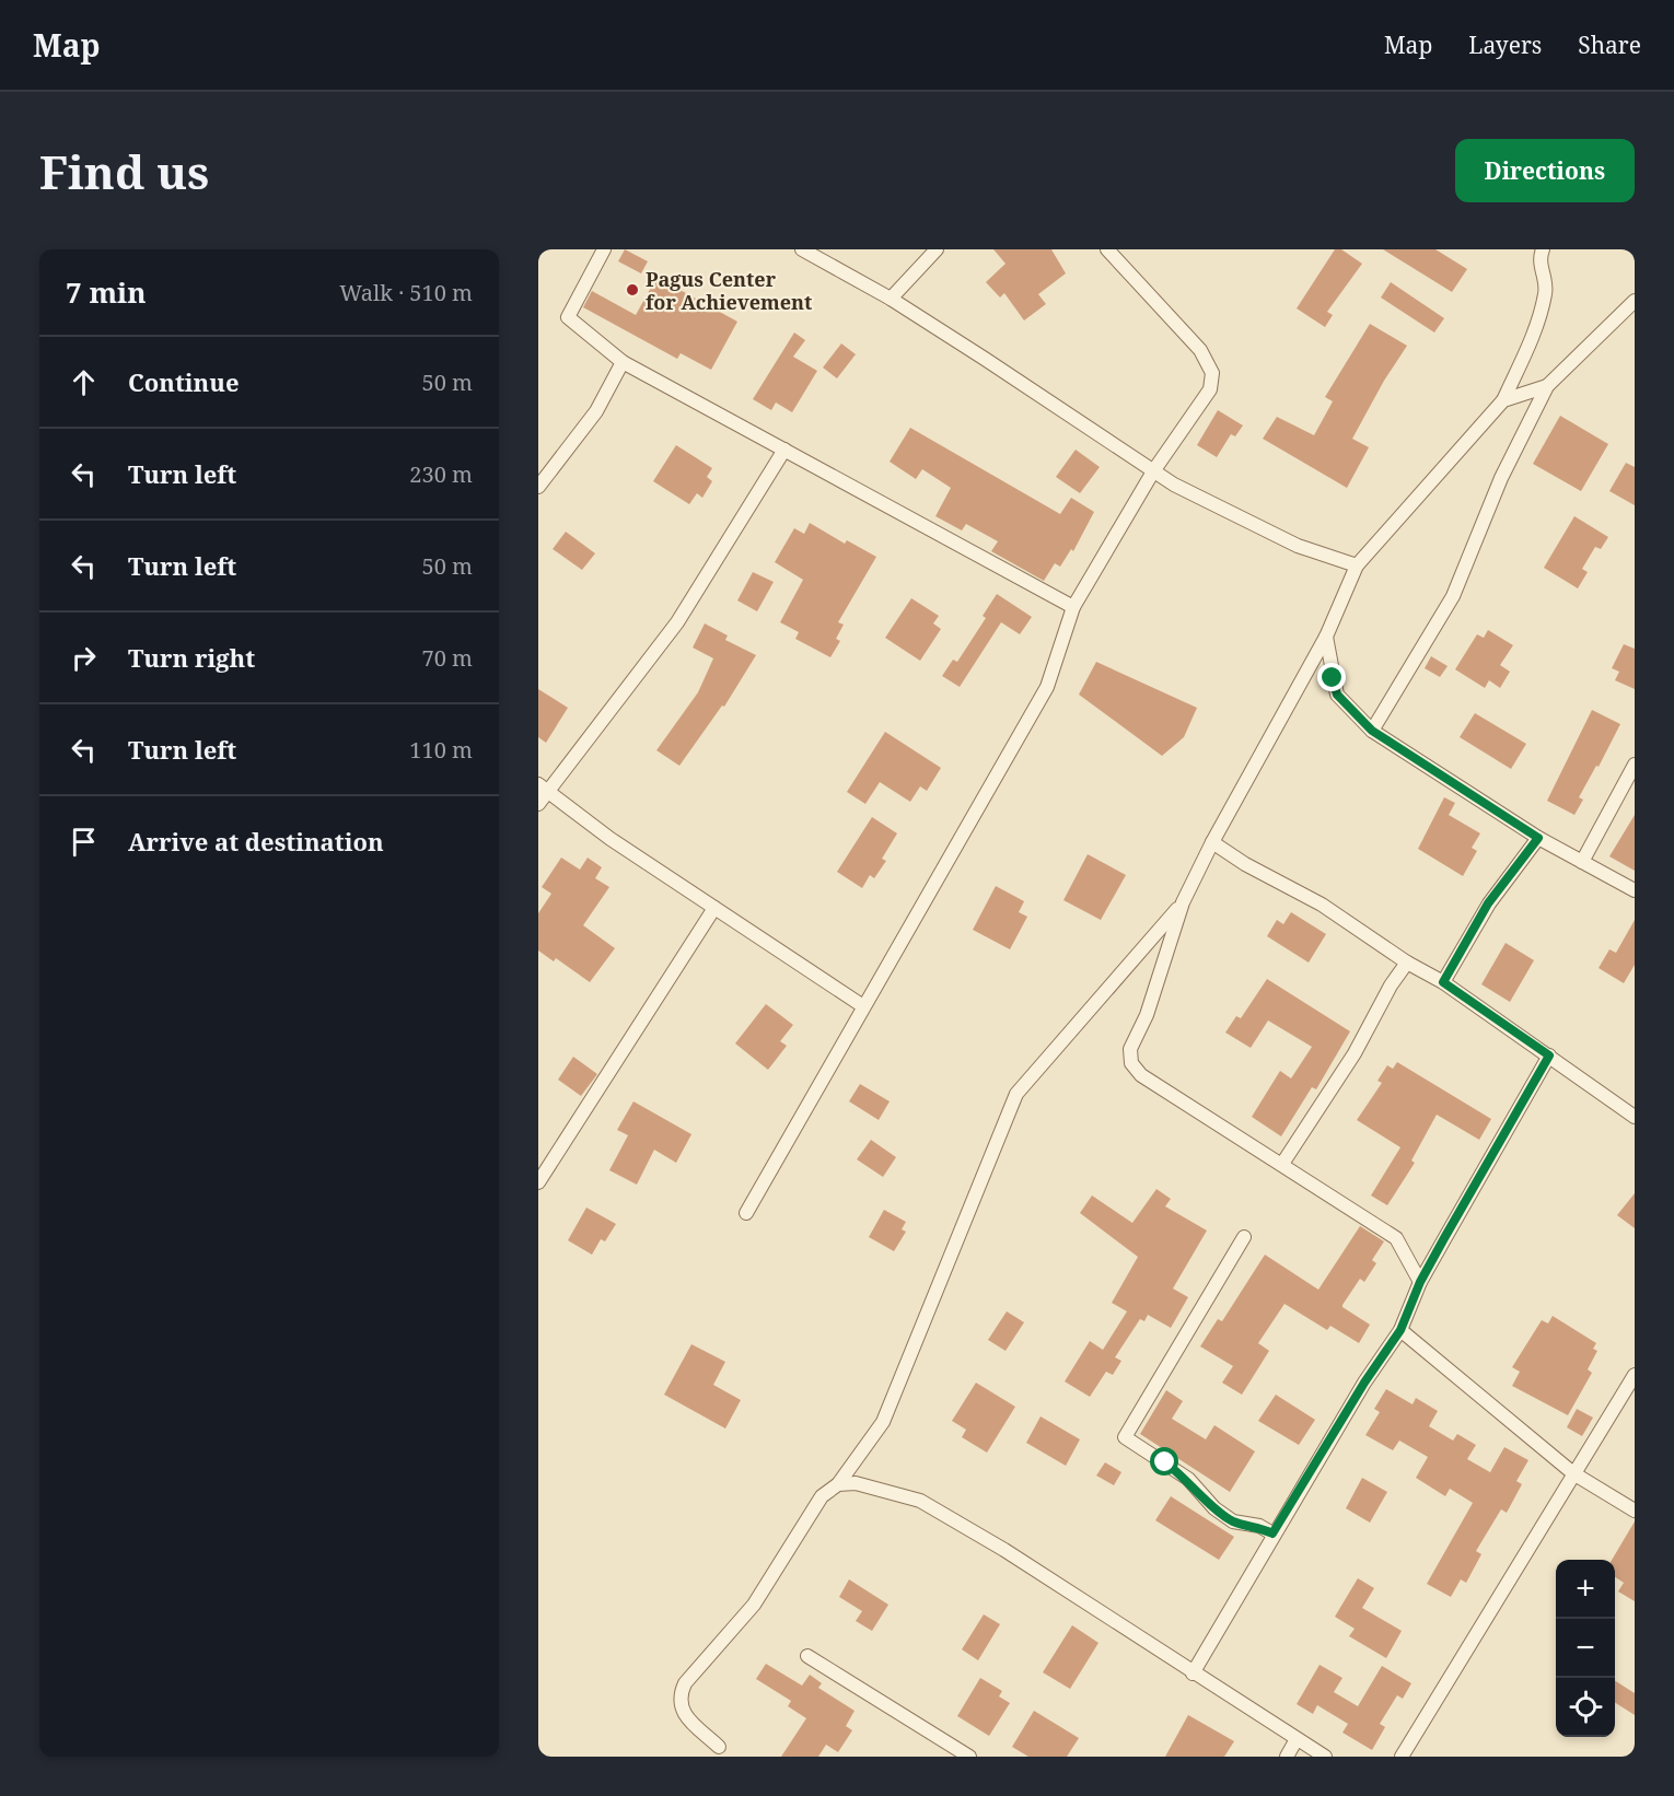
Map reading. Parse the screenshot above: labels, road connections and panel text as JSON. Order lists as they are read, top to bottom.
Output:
{
  "places": ["Pagus Center for Achievement"],
  "page": {
    "header": "Map",
    "nav": ["Map", "Layers", "Share"],
    "buttons": "Directions",
    "title": "Find us",
    "heading": ["7 min", "Walk · 510 m"],
    "list": [
      ["Continue", "50 m"],
      ["Turn left", "230 m"],
      ["Turn left", "50 m"],
      ["Turn right", "70 m"],
      ["Turn left", "110 m"],
      "Arrive at destination"
    ],
    "map_buttons": ["+", "−"]
  }
}
